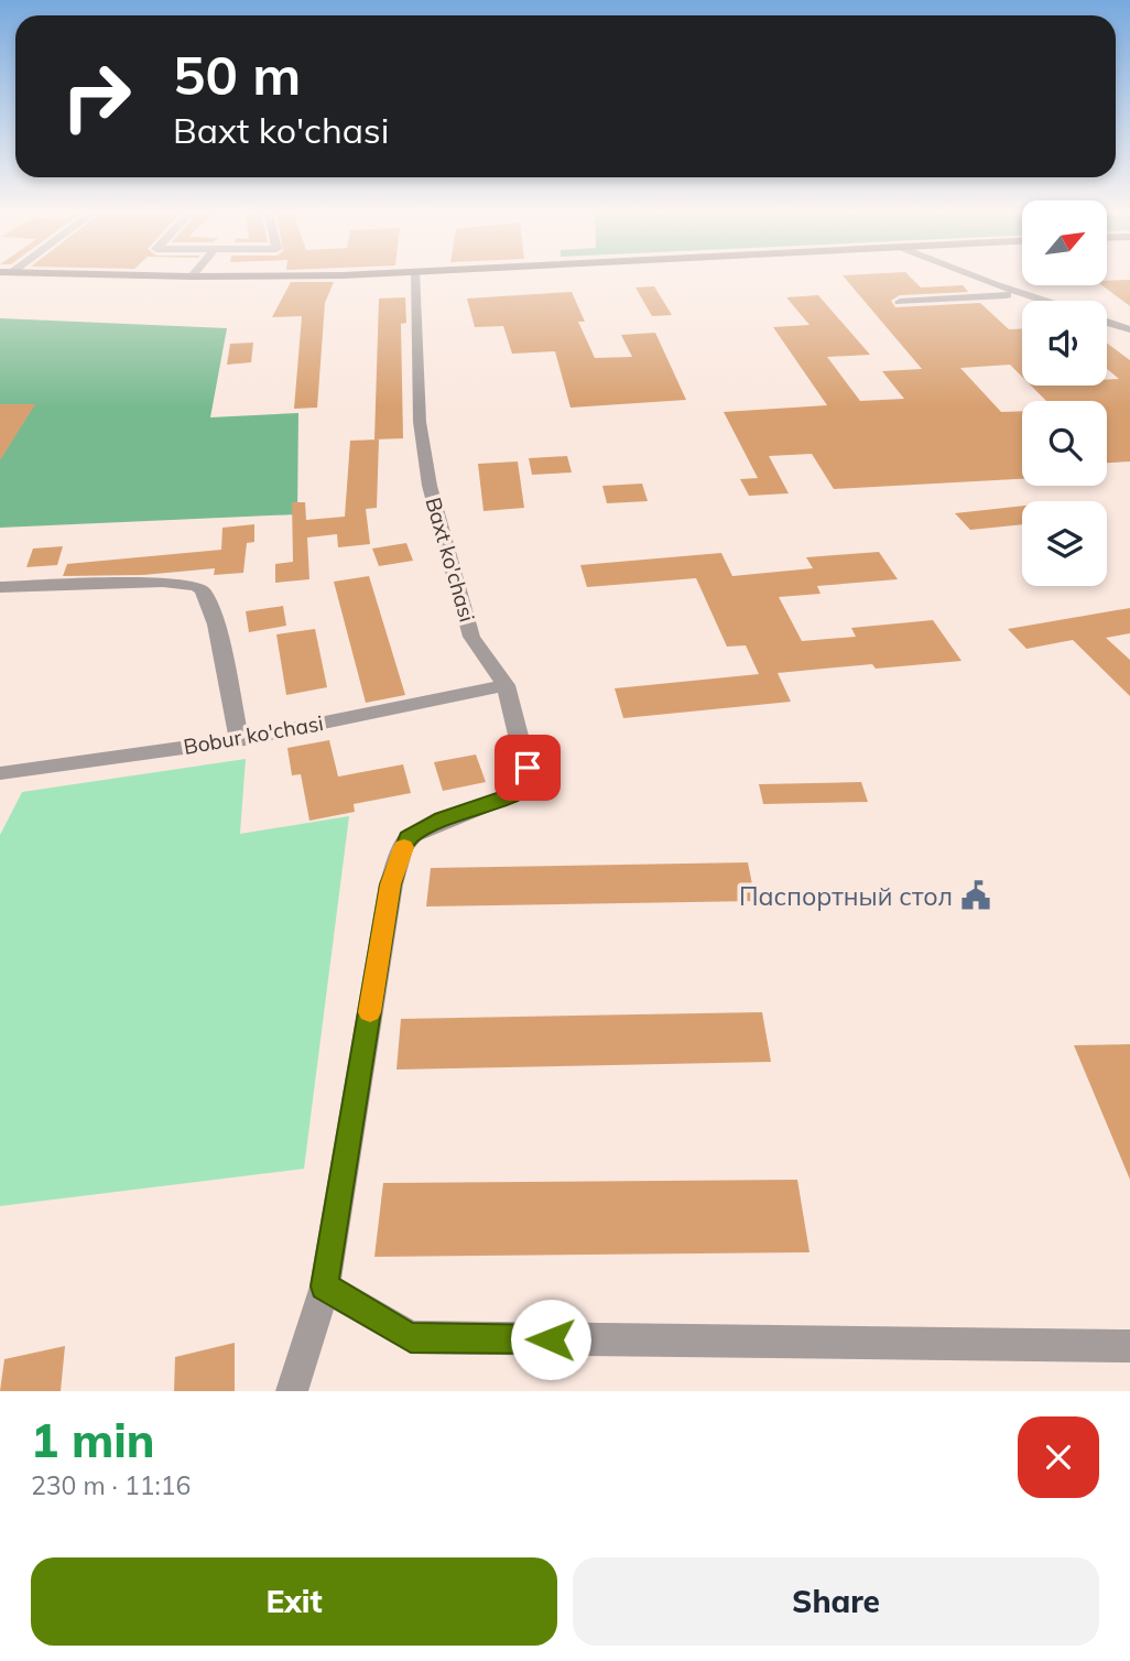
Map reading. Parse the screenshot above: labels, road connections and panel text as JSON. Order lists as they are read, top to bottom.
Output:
{
  "streets": {
    "street": ["Baxt ko'chasi", "Bobur ko'chasi"]
  },
  "crossings": [
    ["Baxt ko'chasi", "Bobur ko'chasi"]
  ],
  "places": {
    "public building": ["Паспортный стол"]
  },
  "north": "top right",
  "page": {
    "turn": ["50 m", "Baxt ko'chasi"],
    "heading": ["1 min", "230 m · 11:16"],
    "buttons": ["Exit", "Share"]
  }
}
